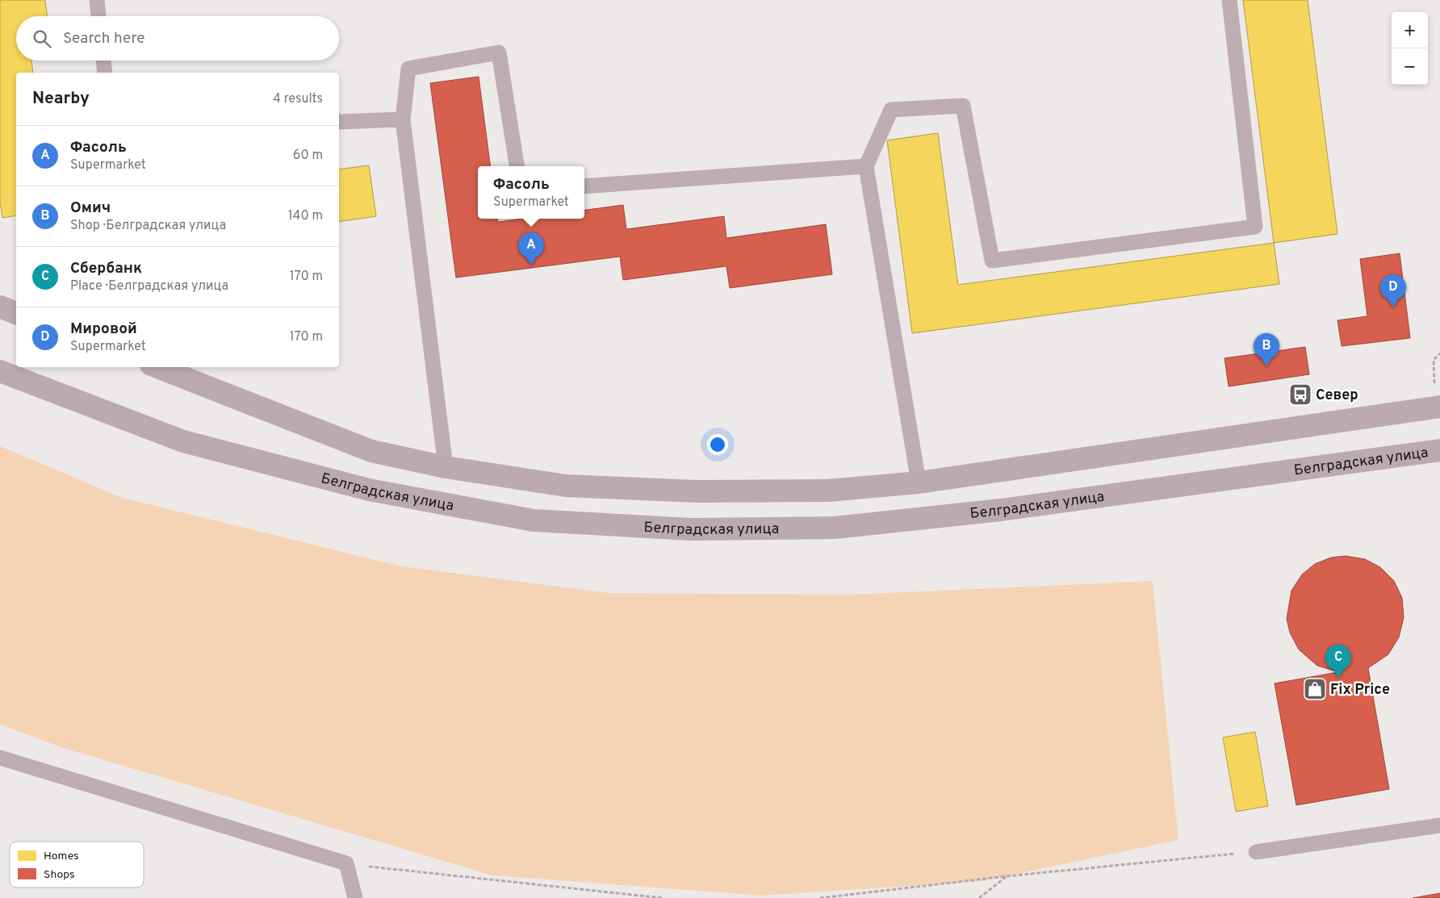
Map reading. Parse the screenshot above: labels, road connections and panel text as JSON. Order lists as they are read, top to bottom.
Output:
{
  "streets": {
    "street": ["Белградская улица"]
  },
  "places": {
    "bus stop": ["Север"],
    "shop": ["Fix Price"]
  },
  "legend": ["Homes", "Shops"],
  "page": {
    "map_buttons": ["+", "−"],
    "search": "Search here",
    "heading": ["Nearby", "4 results"],
    "list": [
      {
        "mark": "A",
        "name": "Фасоль",
        "note": "Supermarket",
        "value": "60 m"
      },
      {
        "mark": "B",
        "name": "Омич",
        "note": "Shop · Белградская улица",
        "value": "140 m"
      },
      {
        "mark": "C",
        "name": "Сбербанк",
        "note": "Place · Белградская улица",
        "value": "170 m"
      },
      {
        "mark": "D",
        "name": "Мировой",
        "note": "Supermarket",
        "value": "170 m"
      }
    ],
    "popup": ["Фасоль", "Supermarket"],
    "pins": [
      "A",
      "D",
      "B",
      "C"
    ]
  }
}
